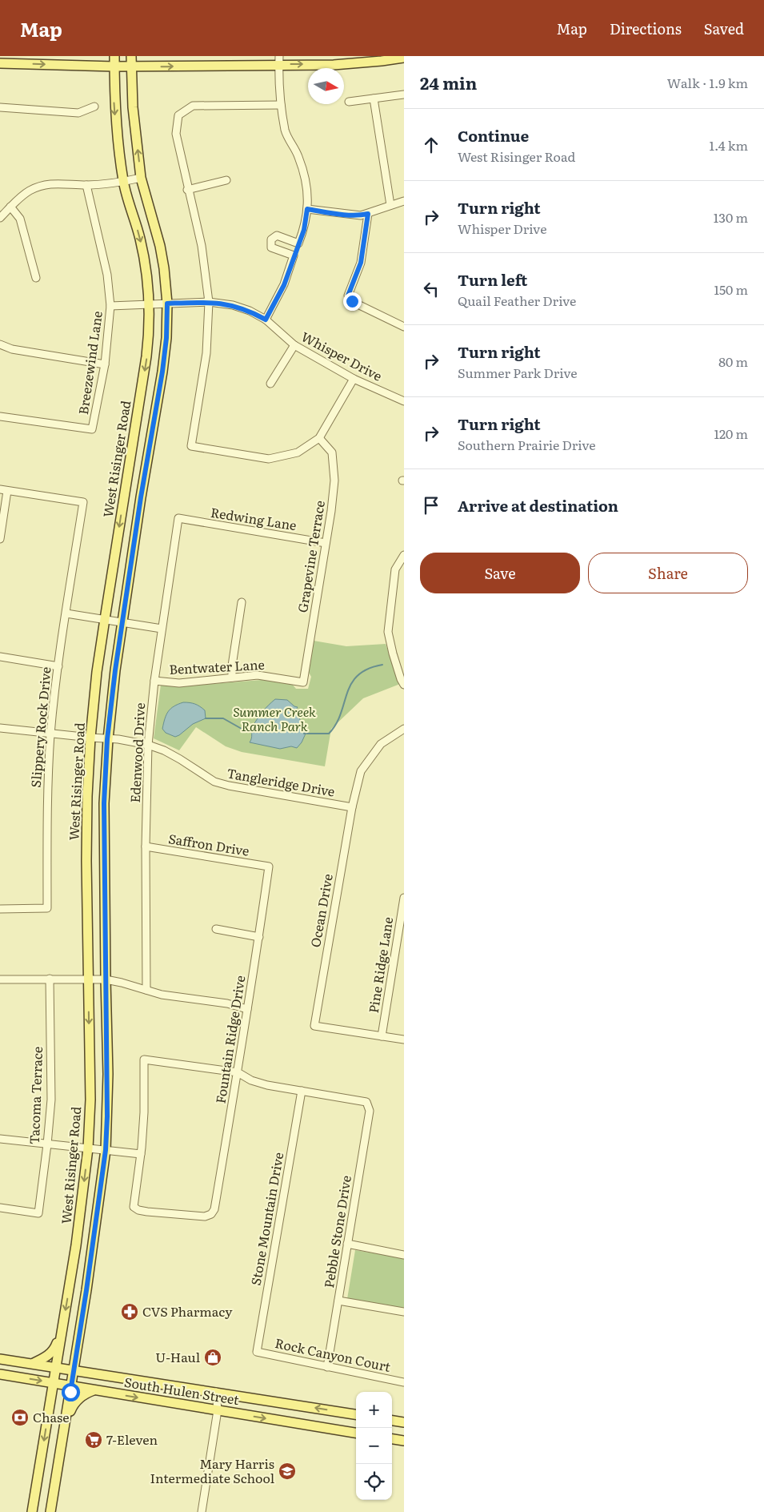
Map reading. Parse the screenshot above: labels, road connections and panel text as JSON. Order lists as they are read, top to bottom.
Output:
{
  "streets": {
    "main road": ["West Risinger Road", "South Hulen Street"],
    "street": [
      "Whisper Drive",
      "Breezewind Lane",
      "Redwing Lane",
      "Grapevine Terrace",
      "Bentwater Lane",
      "Slippery Rock Drive",
      "Edenwood Drive",
      "Tangleridge Drive",
      "Saffron Drive",
      "Ocean Drive",
      "Pine Ridge Lane",
      "Fountain Ridge Drive",
      "Tacoma Terrace",
      "Stone Mountain Drive",
      "Pebble Stone Drive",
      "Rock Canyon Court"
    ]
  },
  "crossings": [
    ["Whisper Drive", "Breezewind Lane"],
    ["Whisper Drive", "West Risinger Road"],
    ["West Risinger Road", "Tangleridge Drive"],
    ["West Risinger Road", "South Hulen Street"],
    ["Redwing Lane", "Grapevine Terrace"],
    ["Redwing Lane", "Edenwood Drive"],
    ["Grapevine Terrace", "Bentwater Lane"],
    ["Bentwater Lane", "Edenwood Drive"],
    ["Slippery Rock Drive", "Tangleridge Drive"],
    ["Edenwood Drive", "Tangleridge Drive"],
    ["Edenwood Drive", "Saffron Drive"],
    ["Tangleridge Drive", "Ocean Drive"],
    ["Saffron Drive", "Fountain Ridge Drive"],
    ["Ocean Drive", "Pine Ridge Lane"],
    ["Stone Mountain Drive", "Pebble Stone Drive"],
    ["Stone Mountain Drive", "Rock Canyon Court"],
    ["Pebble Stone Drive", "Rock Canyon Court"]
  ],
  "parks": ["Summer Creek Ranch Park"],
  "places": {
    "pharmacy": ["CVS Pharmacy"],
    "shop": ["U-Haul"],
    "bank": ["Chase"],
    "supermarket": ["7-Eleven"],
    "school or university": ["Mary Harris Intermediate School"]
  },
  "north": "right",
  "page": {
    "header": "Map",
    "nav": ["Map", "Directions", "Saved"],
    "heading": ["24 min", "Walk · 1.9 km"],
    "list": [
      ["Continue", "West Risinger Road", "1.4 km"],
      ["Turn right", "Whisper Drive", "130 m"],
      ["Turn left", "Quail Feather Drive", "150 m"],
      ["Turn right", "Summer Park Drive", "80 m"],
      ["Turn right", "Southern Prairie Drive", "120 m"],
      "Arrive at destination"
    ],
    "buttons": ["Save", "Share"],
    "map_buttons": ["+", "−"]
  }
}
